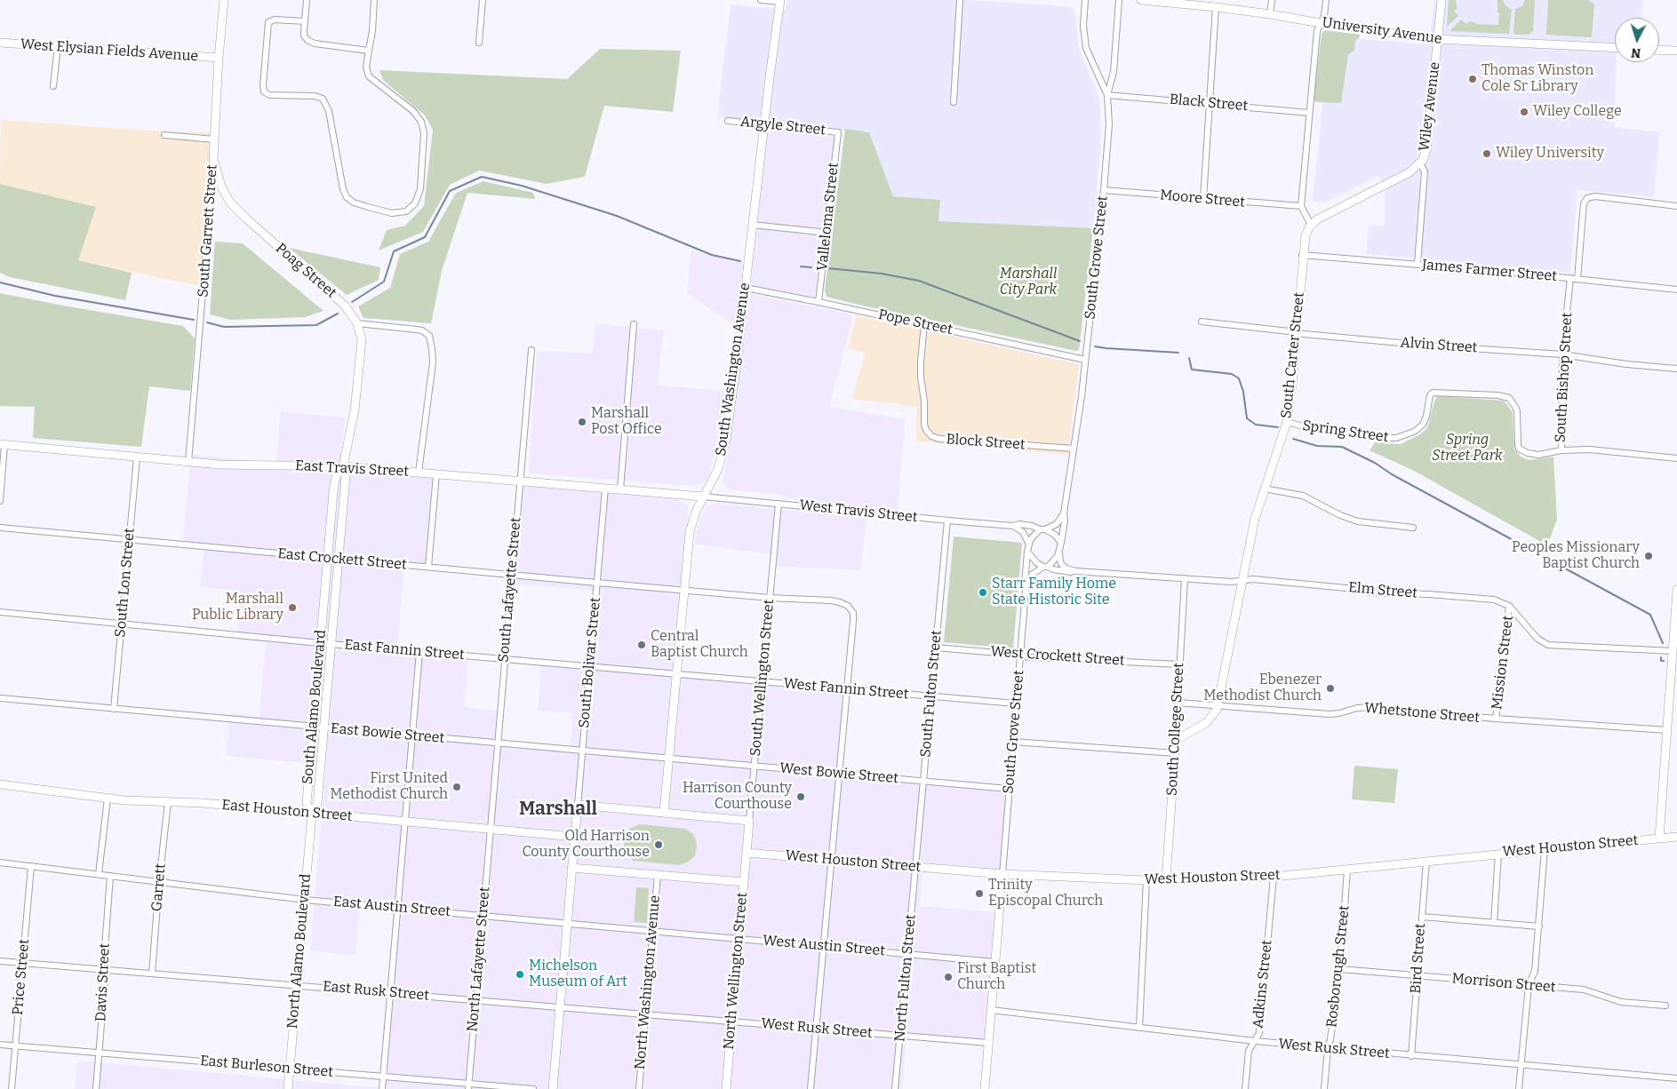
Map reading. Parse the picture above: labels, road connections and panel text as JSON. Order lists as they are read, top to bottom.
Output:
{
  "streets": {
    "street": [
      "University Avenue",
      "West Elysian Fields Avenue",
      "Black Street",
      "Wiley Avenue",
      "Argyle Street",
      "Moore Street",
      "Valleloma Street",
      "South Garrett Street",
      "South Grove Street",
      "Poag Street",
      "James Farmer Street",
      "Pope Street",
      "Alvin Street",
      "South Carter Street",
      "South Washington Avenue",
      "South Bishop Street",
      "Spring Street",
      "Block Street",
      "East Travis Street",
      "West Travis Street",
      "East Crockett Street",
      "South Lon Street",
      "South Lafayette Street",
      "Elm Street",
      "East Fannin Street",
      "West Crockett Street",
      "South Bolivar Street",
      "Mission Street",
      "South Wellington Street",
      "West Fannin Street",
      "South Fulton Street",
      "South Alamo Boulevard",
      "Whetstone Street",
      "South College Street",
      "East Bowie Street",
      "West Bowie Street",
      "East Houston Street",
      "West Houston Street",
      "Garrett",
      "East Austin Street",
      "West Austin Street",
      "North Alamo Boulevard",
      "Bird Street",
      "North Lafayette Street",
      "Rosborough Street",
      "North Wellington Street",
      "Price Street",
      "North Fulton Street",
      "Davis Street",
      "North Washington Avenue",
      "Morrison Street",
      "Adkins Street",
      "East Rusk Street",
      "West Rusk Street",
      "East Burleson Street"
    ]
  },
  "crossings": [
    ["University Avenue", "Wiley Avenue"],
    ["West Elysian Fields Avenue", "South Garrett Street"],
    ["Black Street", "South Grove Street"],
    ["Wiley Avenue", "James Farmer Street"],
    ["Argyle Street", "Valleloma Street"],
    ["Argyle Street", "South Washington Avenue"],
    ["Moore Street", "South Grove Street"],
    ["Valleloma Street", "Pope Street"],
    ["South Garrett Street", "Poag Street"],
    ["South Garrett Street", "East Travis Street"],
    ["South Grove Street", "Pope Street"],
    ["South Grove Street", "Block Street"],
    ["South Grove Street", "West Travis Street"],
    ["South Grove Street", "Elm Street"],
    ["South Grove Street", "West Crockett Street"],
    ["South Grove Street", "West Fannin Street"],
    ["South Grove Street", "West Bowie Street"],
    ["South Grove Street", "West Houston Street"],
    ["Poag Street", "South Alamo Boulevard"],
    ["James Farmer Street", "South Carter Street"],
    ["James Farmer Street", "South Bishop Street"],
    ["Pope Street", "South Washington Avenue"],
    ["Pope Street", "Block Street"],
    ["Alvin Street", "South Carter Street"],
    ["Alvin Street", "South Bishop Street"],
    ["South Carter Street", "Spring Street"],
    ["South Carter Street", "Elm Street"],
    ["South Carter Street", "Whetstone Street"],
    ["South Carter Street", "South College Street"],
    ["South Washington Avenue", "East Travis Street"],
    ["South Washington Avenue", "West Travis Street"],
    ["South Washington Avenue", "East Crockett Street"],
    ["South Washington Avenue", "East Fannin Street"],
    ["South Washington Avenue", "West Fannin Street"],
    ["South Washington Avenue", "East Bowie Street"],
    ["South Washington Avenue", "West Bowie Street"],
    ["South Bishop Street", "Spring Street"],
    ["East Travis Street", "West Travis Street"],
    ["East Travis Street", "South Lon Street"],
    ["East Travis Street", "South Lafayette Street"],
    ["East Travis Street", "South Bolivar Street"],
    ["East Travis Street", "South Alamo Boulevard"],
    ["West Travis Street", "Elm Street"],
    ["West Travis Street", "South Wellington Street"],
    ["West Travis Street", "South Fulton Street"],
    ["East Crockett Street", "South Lon Street"],
    ["East Crockett Street", "South Lafayette Street"],
    ["East Crockett Street", "South Bolivar Street"],
    ["East Crockett Street", "South Alamo Boulevard"],
    ["South Lon Street", "East Fannin Street"],
    ["South Lon Street", "East Bowie Street"],
    ["South Lafayette Street", "East Fannin Street"],
    ["South Lafayette Street", "East Bowie Street"],
    ["South Lafayette Street", "East Houston Street"],
    ["South Lafayette Street", "North Lafayette Street"],
    ["Elm Street", "Mission Street"],
    ["Elm Street", "South College Street"],
    ["East Fannin Street", "South Bolivar Street"],
    ["East Fannin Street", "West Fannin Street"],
    ["East Fannin Street", "South Alamo Boulevard"],
    ["West Crockett Street", "South Fulton Street"],
    ["West Crockett Street", "South College Street"],
    ["South Bolivar Street", "East Bowie Street"],
    ["South Bolivar Street", "East Houston Street"],
    ["South Bolivar Street", "East Austin Street"],
    ["South Bolivar Street", "East Rusk Street"],
    ["Mission Street", "Whetstone Street"],
    ["South Wellington Street", "West Fannin Street"],
    ["South Wellington Street", "West Bowie Street"],
    ["South Wellington Street", "West Houston Street"],
    ["South Wellington Street", "North Wellington Street"],
    ["West Fannin Street", "South Fulton Street"],
    ["South Fulton Street", "West Bowie Street"],
    ["South Fulton Street", "West Houston Street"],
    ["South Fulton Street", "North Fulton Street"],
    ["South Alamo Boulevard", "East Bowie Street"],
    ["South Alamo Boulevard", "East Houston Street"],
    ["South Alamo Boulevard", "North Alamo Boulevard"],
    ["Whetstone Street", "South College Street"],
    ["South College Street", "West Houston Street"],
    ["East Bowie Street", "West Bowie Street"],
    ["East Houston Street", "Garrett"],
    ["East Houston Street", "North Alamo Boulevard"],
    ["East Houston Street", "North Lafayette Street"],
    ["West Houston Street", "Bird Street"],
    ["West Houston Street", "Rosborough Street"],
    ["West Houston Street", "North Wellington Street"],
    ["West Houston Street", "North Fulton Street"],
    ["West Houston Street", "Adkins Street"],
    ["Garrett", "East Austin Street"],
    ["Garrett", "East Rusk Street"],
    ["East Austin Street", "West Austin Street"],
    ["East Austin Street", "North Alamo Boulevard"],
    ["East Austin Street", "North Lafayette Street"],
    ["East Austin Street", "Price Street"],
    ["East Austin Street", "Davis Street"],
    ["East Austin Street", "North Washington Avenue"],
    ["West Austin Street", "North Wellington Street"],
    ["West Austin Street", "North Fulton Street"],
    ["West Austin Street", "North Washington Avenue"],
    ["North Alamo Boulevard", "East Rusk Street"],
    ["North Alamo Boulevard", "East Burleson Street"],
    ["Bird Street", "Morrison Street"],
    ["Bird Street", "West Rusk Street"],
    ["North Lafayette Street", "East Rusk Street"],
    ["North Lafayette Street", "East Burleson Street"],
    ["Rosborough Street", "Morrison Street"],
    ["Rosborough Street", "West Rusk Street"],
    ["North Wellington Street", "West Rusk Street"],
    ["Price Street", "East Rusk Street"],
    ["Price Street", "East Burleson Street"],
    ["North Fulton Street", "West Rusk Street"],
    ["Davis Street", "East Rusk Street"],
    ["Davis Street", "East Burleson Street"],
    ["North Washington Avenue", "East Rusk Street"],
    ["North Washington Avenue", "West Rusk Street"],
    ["Adkins Street", "West Rusk Street"],
    ["East Rusk Street", "West Rusk Street"]
  ],
  "districts": ["Marshall"],
  "parks": ["Marshall City Park", "Spring Street Park"],
  "places": [
    "Thomas Winston Cole Sr Library",
    "Wiley College",
    "Wiley University",
    "Marshall Post Office",
    "Peoples Missionary Baptist Church",
    "Starr Family Home State Historic Site",
    "Marshall Public Library",
    "Central Baptist Church",
    "Ebenezer Methodist Church",
    "First United Methodist Church",
    "Harrison County Courthouse",
    "Old Harrison County Courthouse",
    "Trinity Episcopal Church",
    "Michelson Museum of Art",
    "First Baptist Church"
  ],
  "north": "bottom"
}
